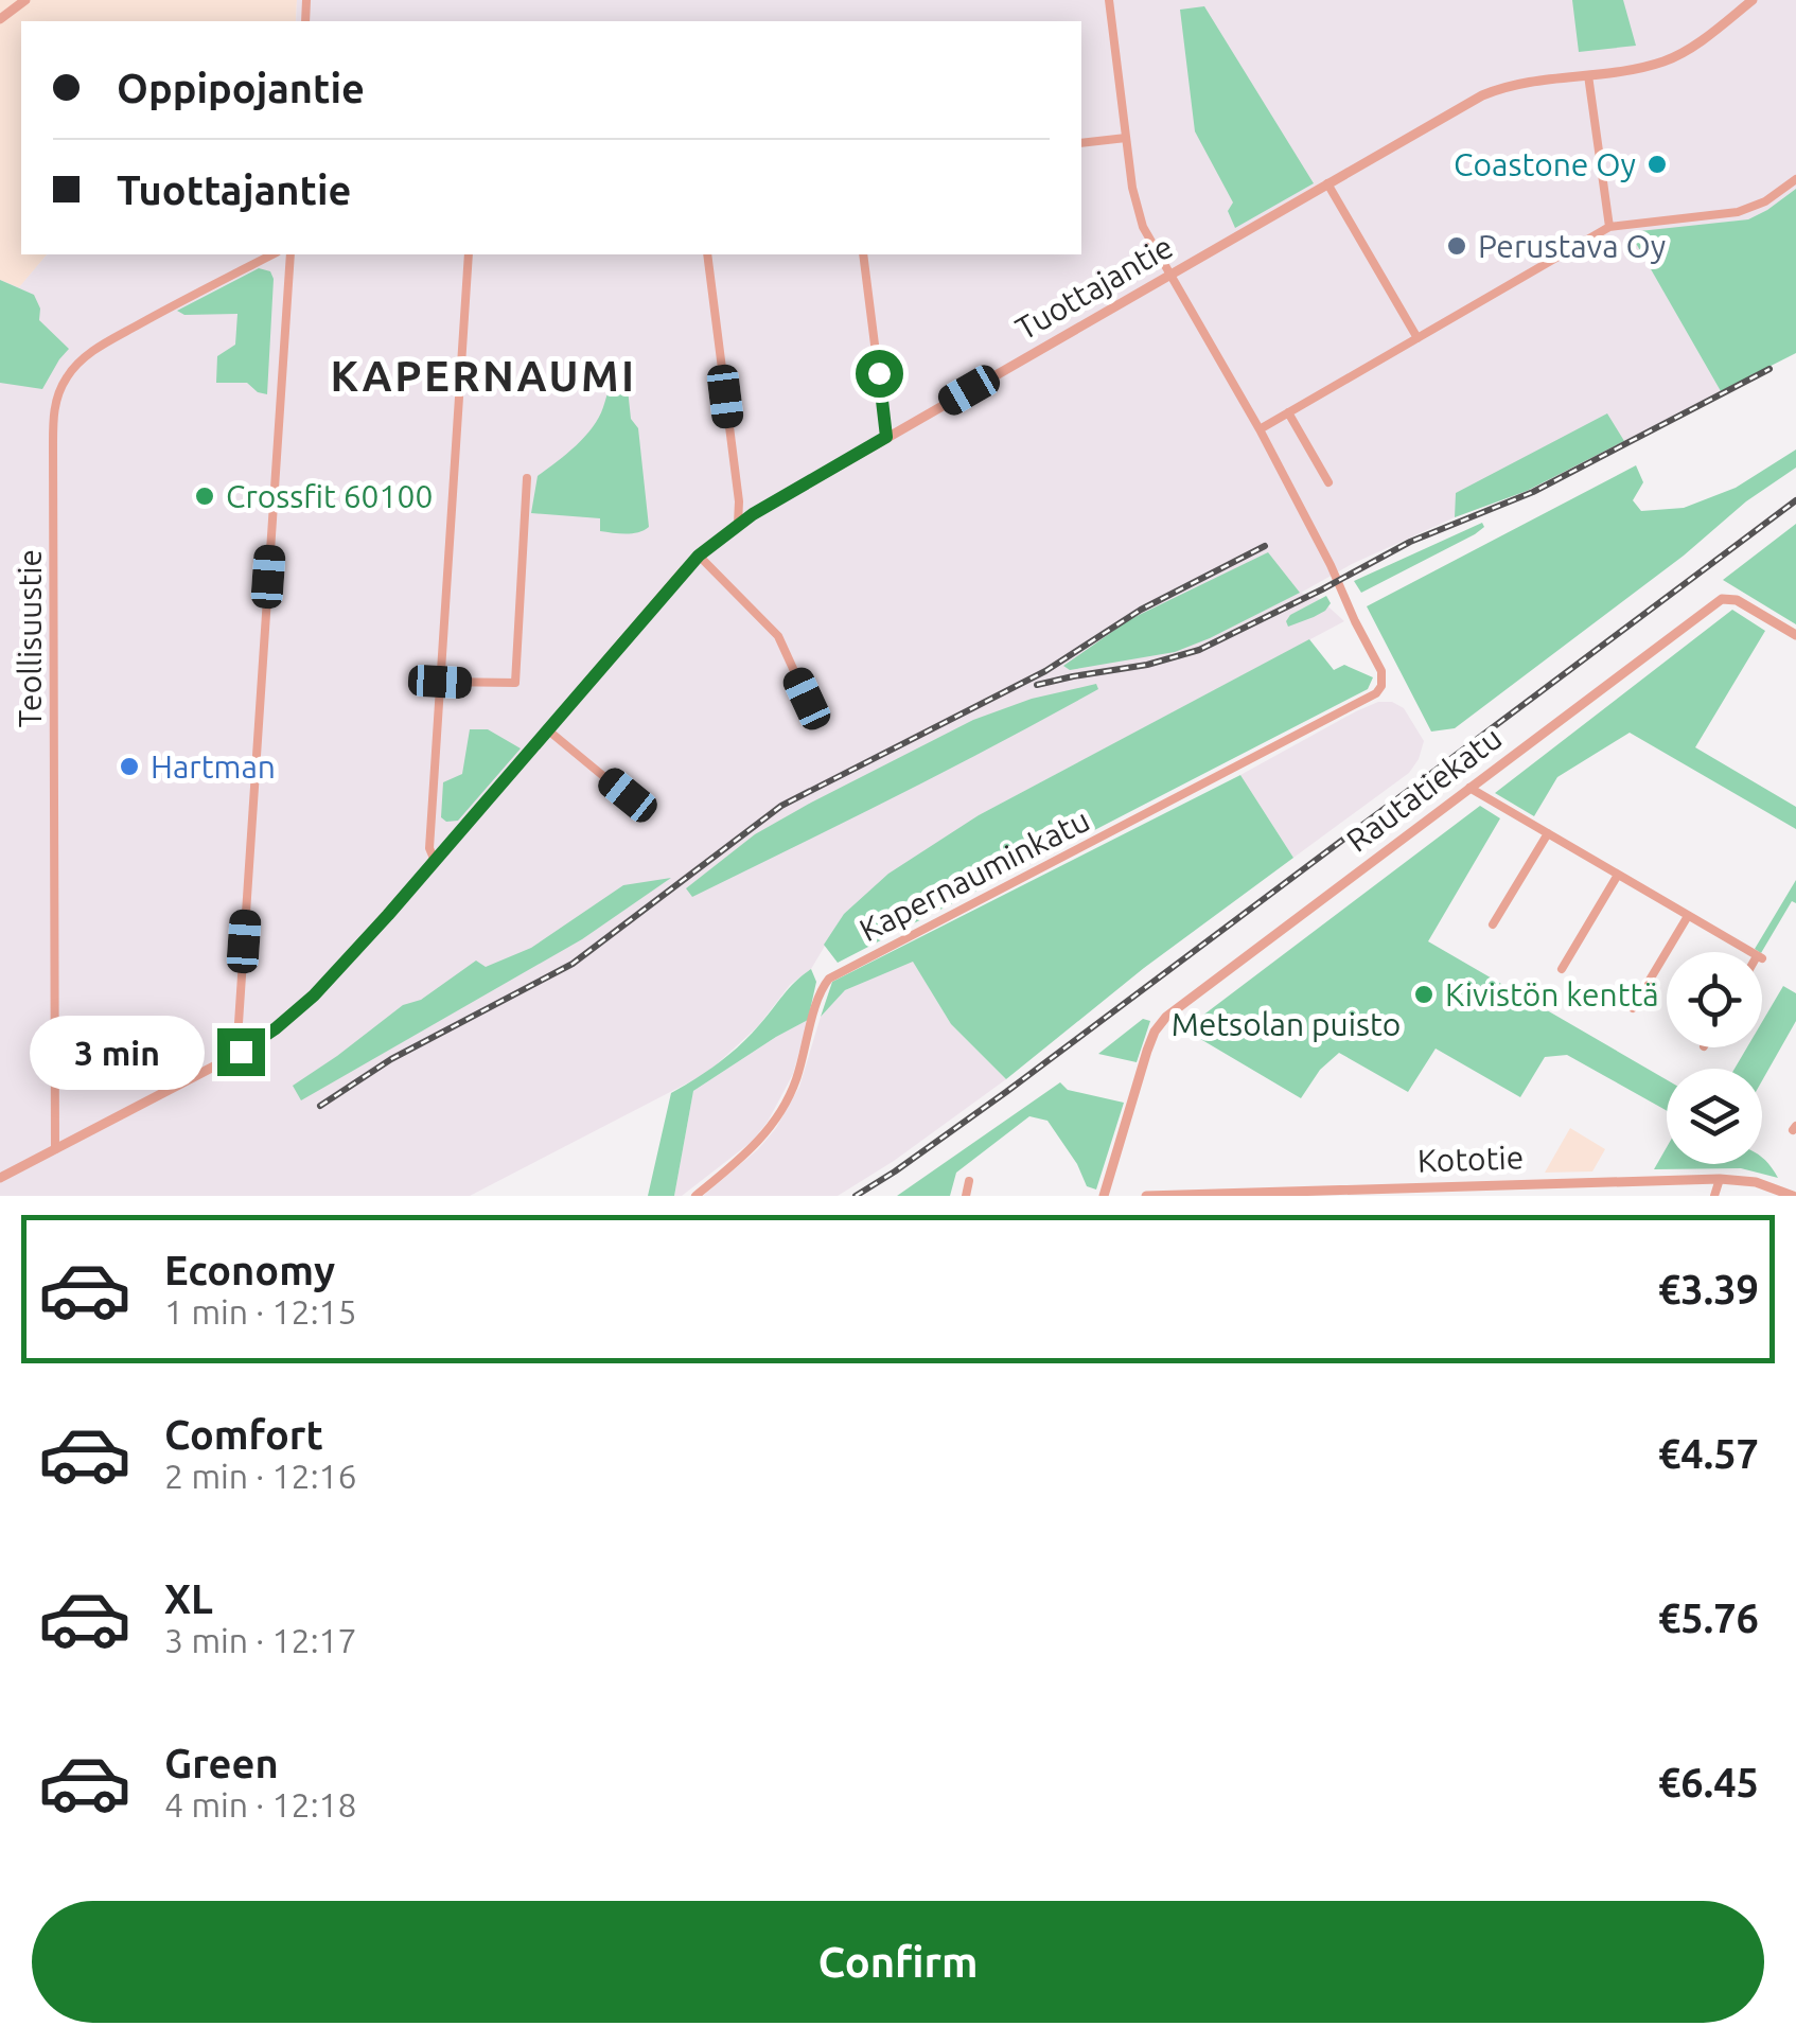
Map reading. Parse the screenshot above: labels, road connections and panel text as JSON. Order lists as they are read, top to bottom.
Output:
{
  "streets": {
    "street": [
      "Tuottajantie",
      "Teollisuustie",
      "Rautatiekatu",
      "Kapernauminkatu",
      "Kototie"
    ]
  },
  "crossings": [
    ["Tuottajantie", "Teollisuustie"]
  ],
  "districts": ["KAPERNAUMI"],
  "parks": ["Metsolan puisto"],
  "places": [
    "Coastone Oy",
    "Perustava Oy",
    "Crossfit 60100",
    "Hartman",
    "Kivistön kenttä"
  ],
  "page": {
    "banner": ["Oppipojantie", "Tuottajantie"],
    "bubble": "3 min",
    "list": [
      {
        "name": "Economy",
        "note": "1 min · 12:15",
        "value": "€3.39"
      },
      {
        "name": "Comfort",
        "note": "2 min · 12:16",
        "value": "€4.57"
      },
      {
        "name": "XL",
        "note": "3 min · 12:17",
        "value": "€5.76"
      },
      {
        "name": "Green",
        "note": "4 min · 12:18",
        "value": "€6.45"
      }
    ],
    "buttons": "Confirm"
  }
}
